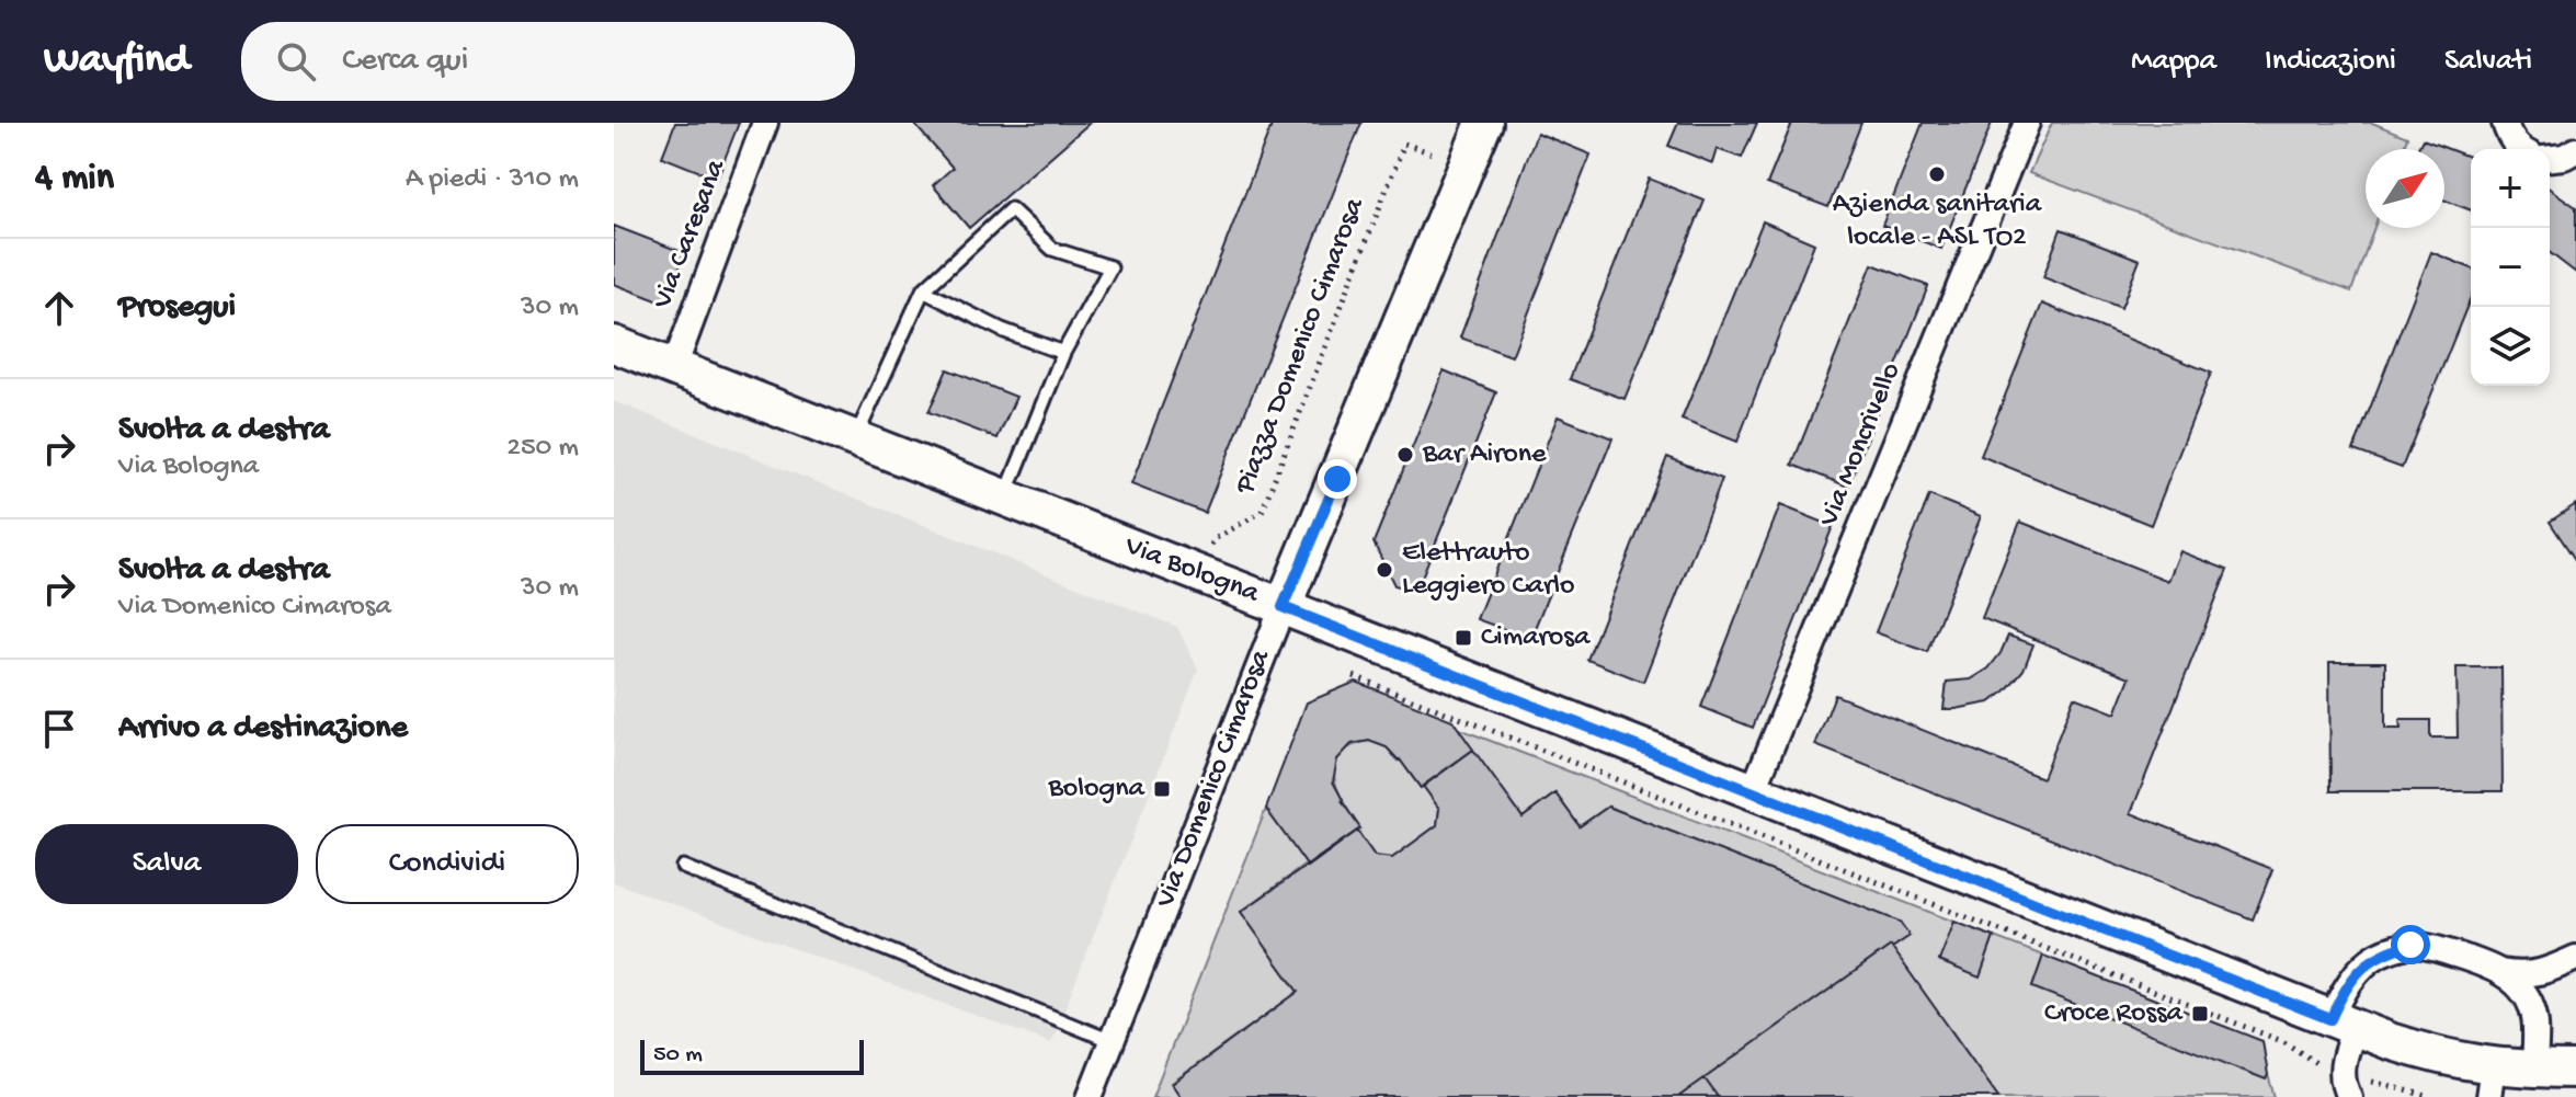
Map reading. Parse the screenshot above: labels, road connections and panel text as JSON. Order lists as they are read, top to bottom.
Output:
{
  "streets": {
    "main road": ["Via Bologna", "Via Domenico Cimarosa"],
    "street": ["Via Caresana", "Via Moncrivello"],
    "path": ["Piazza Domenico Cimarosa"]
  },
  "crossings": [
    ["Via Caresana", "Via Bologna"],
    ["Piazza Domenico Cimarosa", "Via Bologna"],
    ["Via Moncrivello", "Via Bologna"],
    ["Via Bologna", "Via Domenico Cimarosa"]
  ],
  "places": {
    "other": ["Azienda sanitaria locale - ASL TO2", "Bar Airone", "Elettrauto Leggiero Carlo"],
    "transit": ["Cimarosa", "Bologna", "Croce Rossa"]
  },
  "scale_bar": "50 m",
  "north": "top right",
  "page": {
    "header": "Wayfind",
    "search": "Cerca qui",
    "nav": ["Mappa", "Indicazioni", "Salvati"],
    "heading": ["4 min", "A piedi · 310 m"],
    "map_buttons": ["+", "−"],
    "list": [
      ["Prosegui", "30 m"],
      ["Svolta a destra", "Via Bologna", "250 m"],
      ["Svolta a destra", "Via Domenico Cimarosa", "30 m"],
      "Arrivo a destinazione"
    ],
    "buttons": ["Salva", "Condividi"],
    "scale": "50 m"
  }
}
